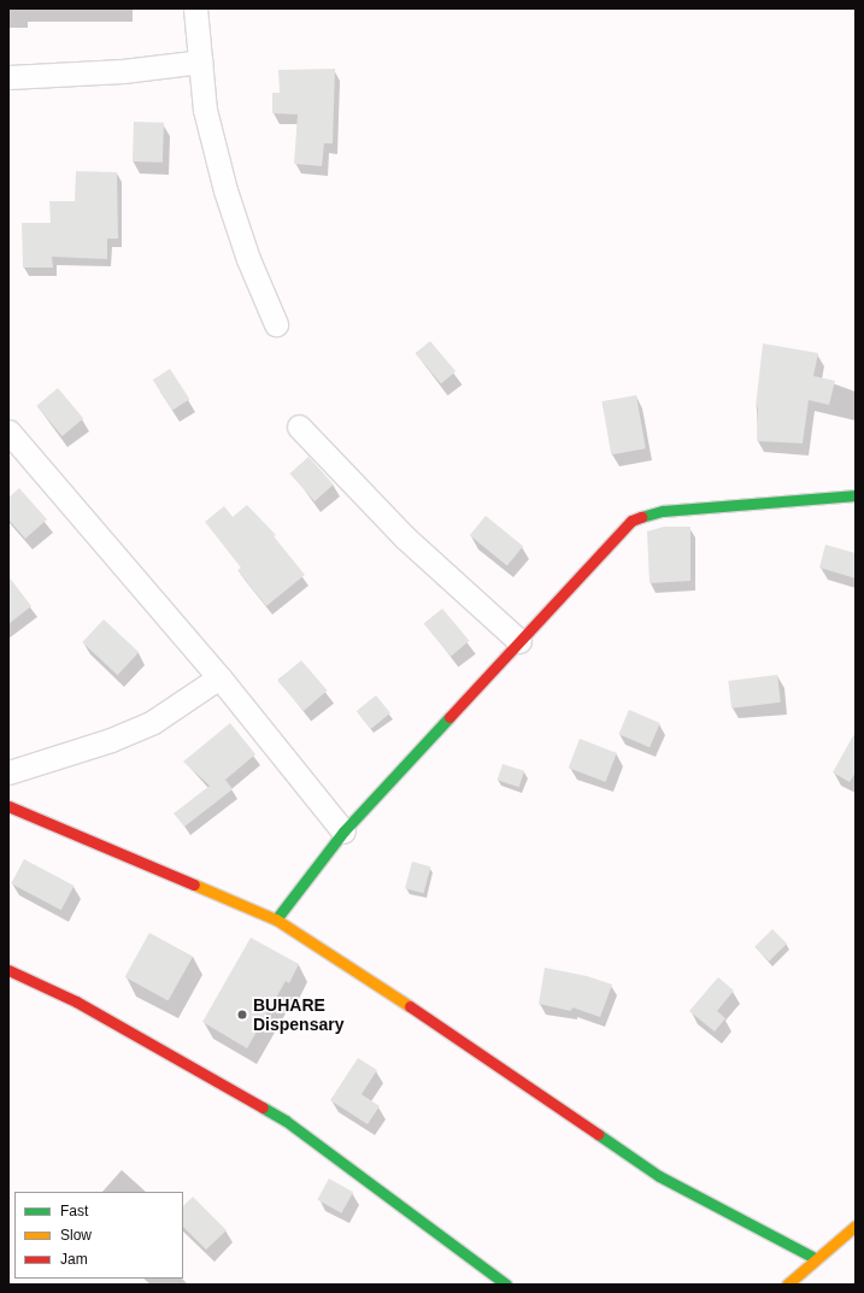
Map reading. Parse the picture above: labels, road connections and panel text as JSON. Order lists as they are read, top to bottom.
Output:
{
  "places": ["BUHARE Dispensary"],
  "legend": ["Fast", "Slow", "Jam"]
}
